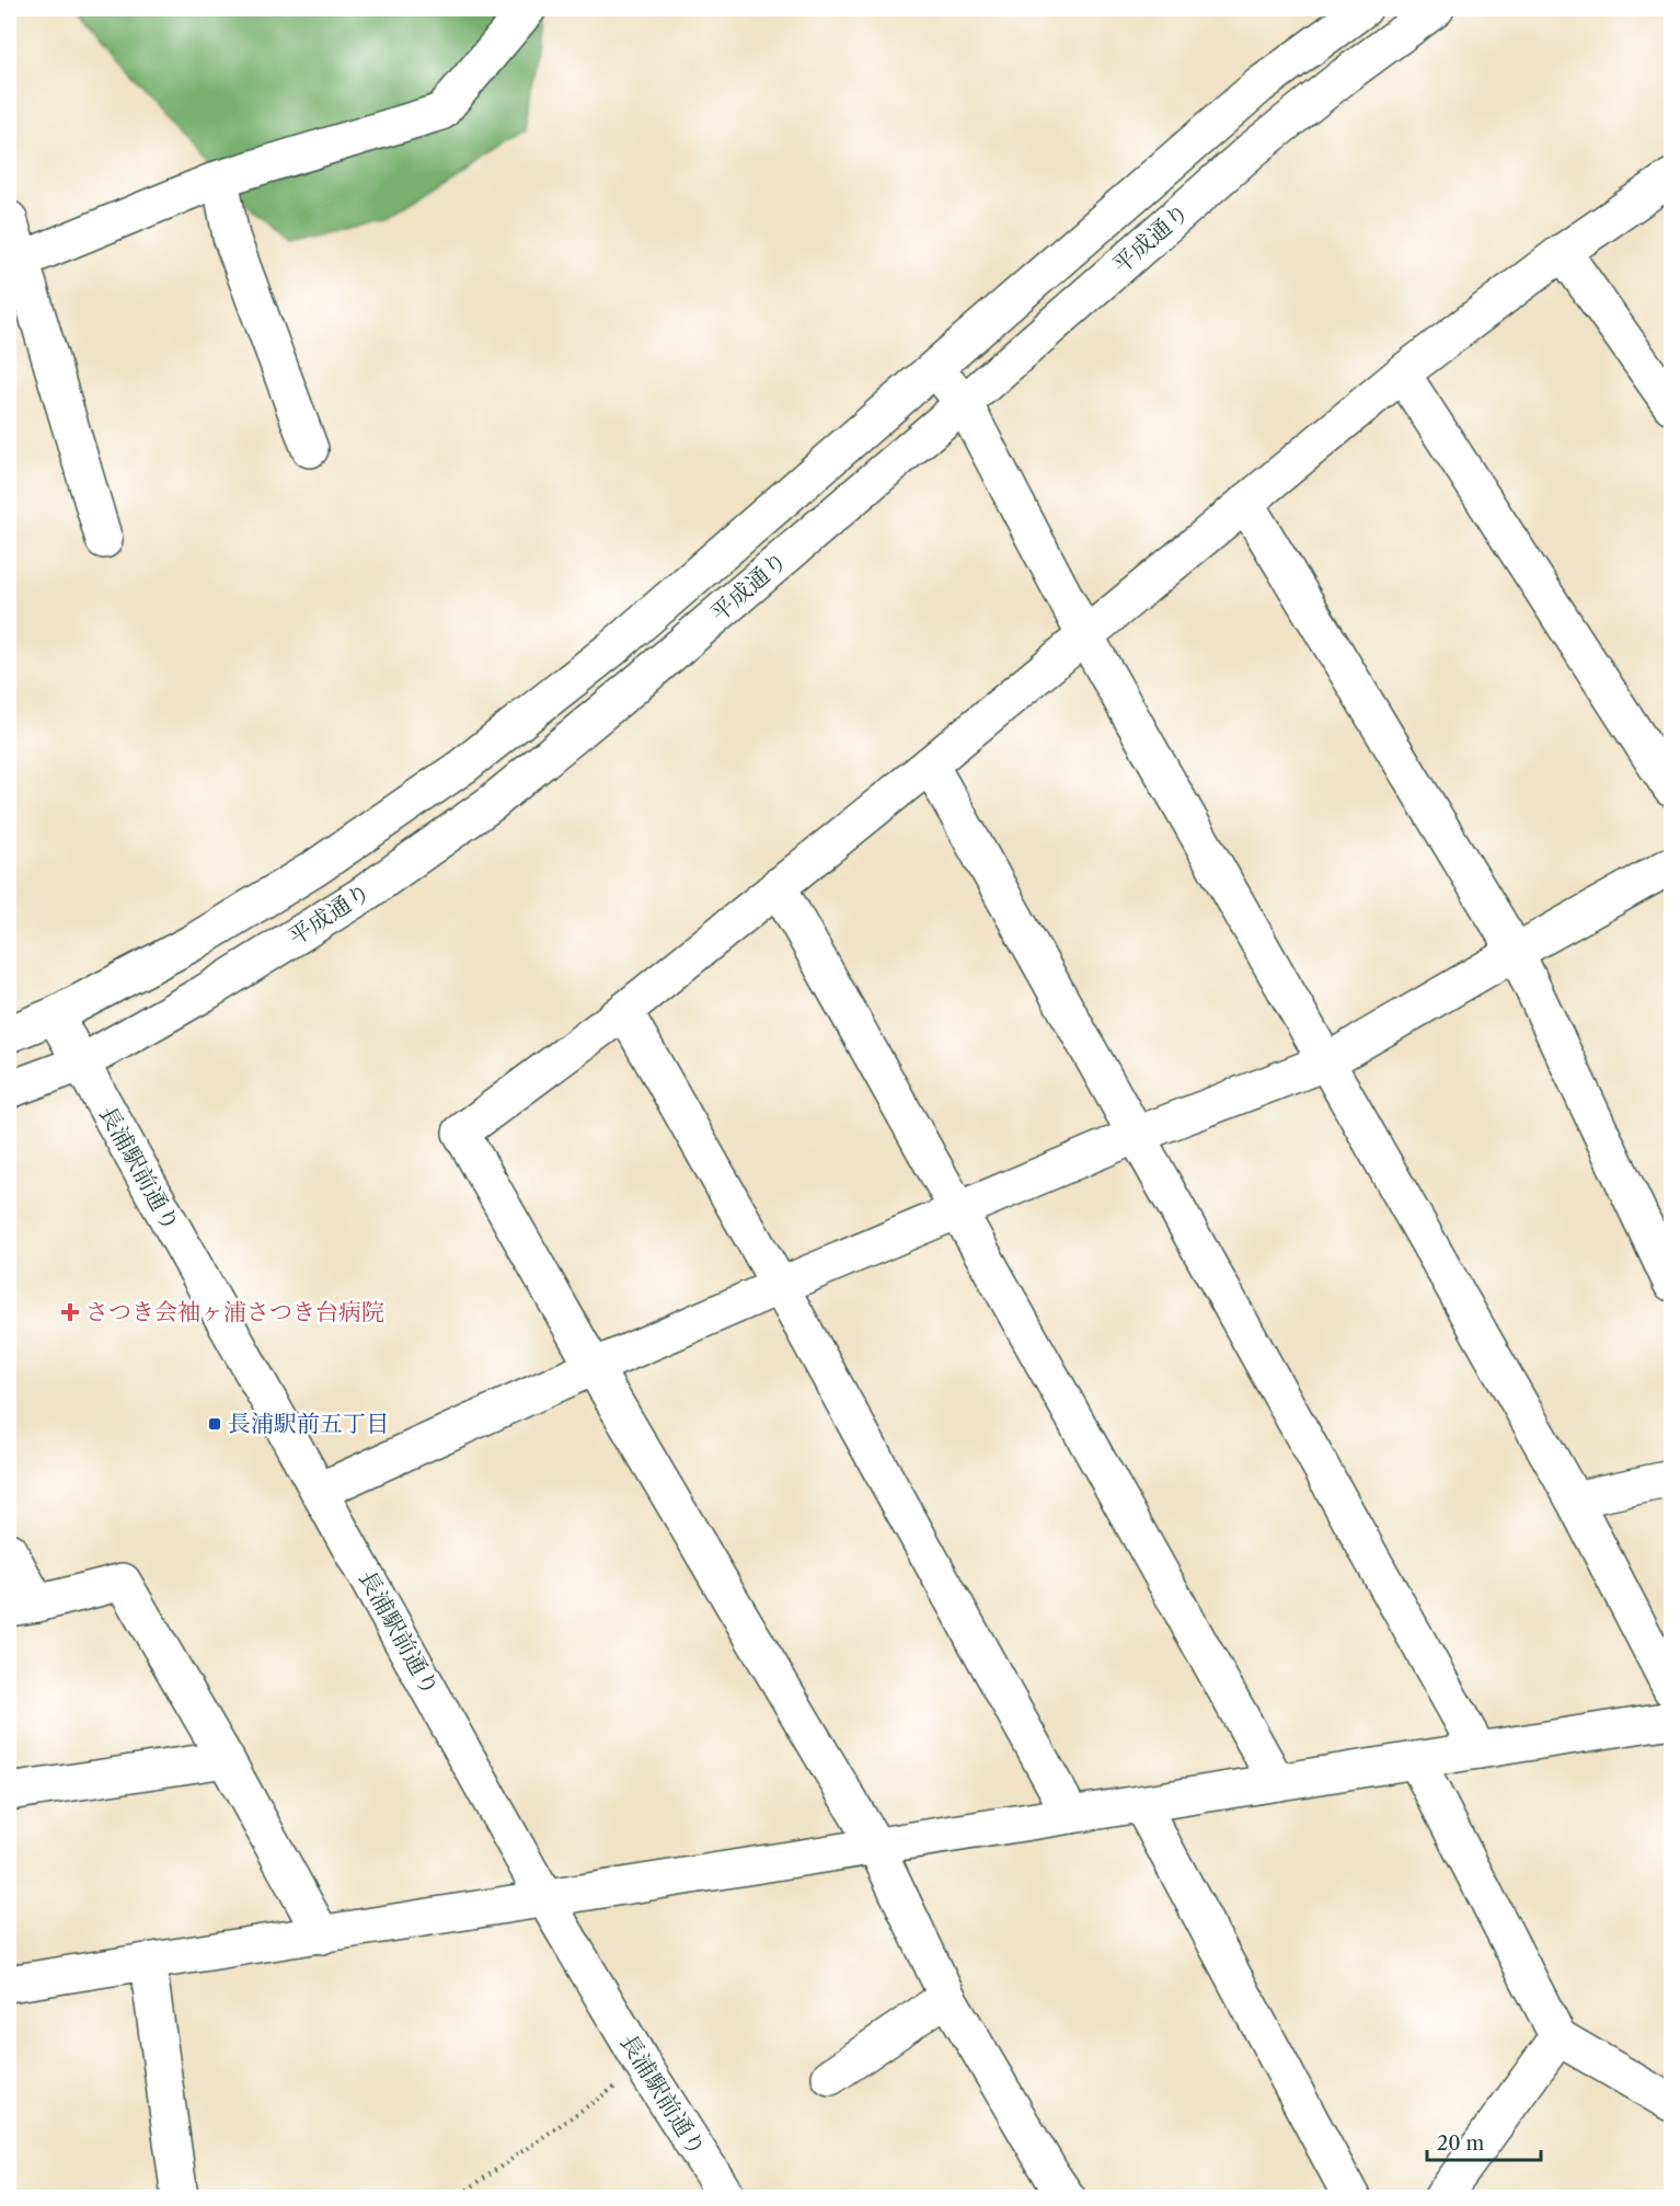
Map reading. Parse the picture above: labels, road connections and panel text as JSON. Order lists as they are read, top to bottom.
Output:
{
  "streets": {
    "street": ["平成通り", "長浦駅前通り"]
  },
  "crossings": [
    ["平成通り", "長浦駅前通り"]
  ],
  "places": {
    "health": ["さつき会袖ヶ浦さつき台病院"],
    "transit": ["長浦駅前五丁目"]
  },
  "scale_bar": "20 m"
}
